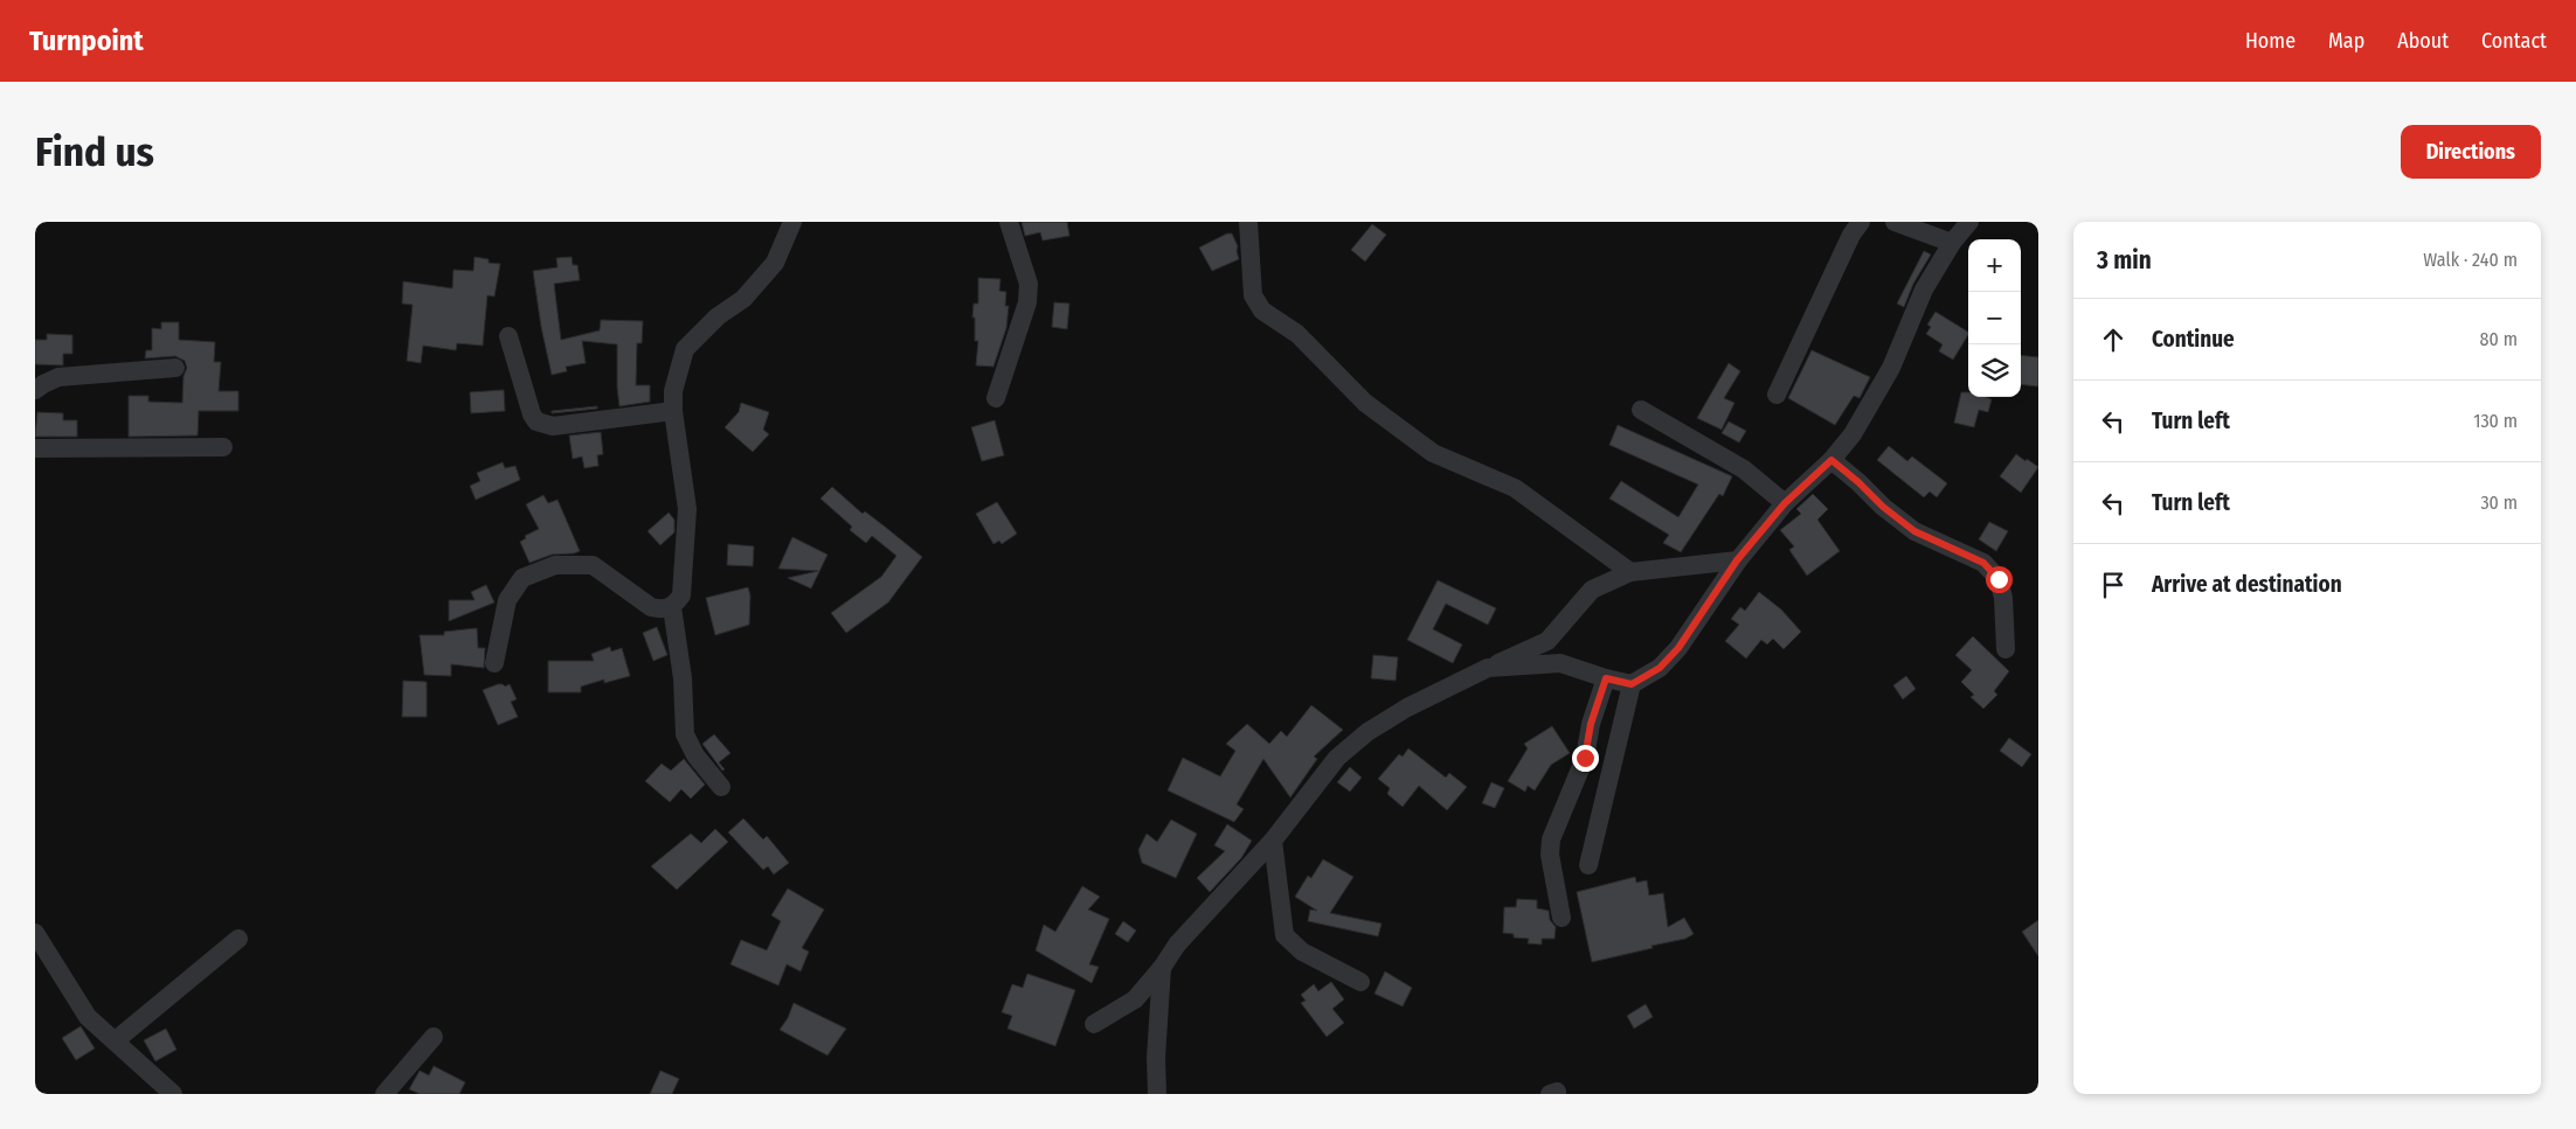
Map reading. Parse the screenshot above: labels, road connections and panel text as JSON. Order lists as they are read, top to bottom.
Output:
{
  "page": {
    "header": "Turnpoint",
    "nav": [
      "Home",
      "Map",
      "About",
      "Contact"
    ],
    "buttons": "Directions",
    "title": "Find us",
    "heading": ["3 min", "Walk · 240 m"],
    "map_buttons": ["+", "−"],
    "list": [
      ["Continue", "80 m"],
      ["Turn left", "130 m"],
      ["Turn left", "30 m"],
      "Arrive at destination"
    ]
  }
}
